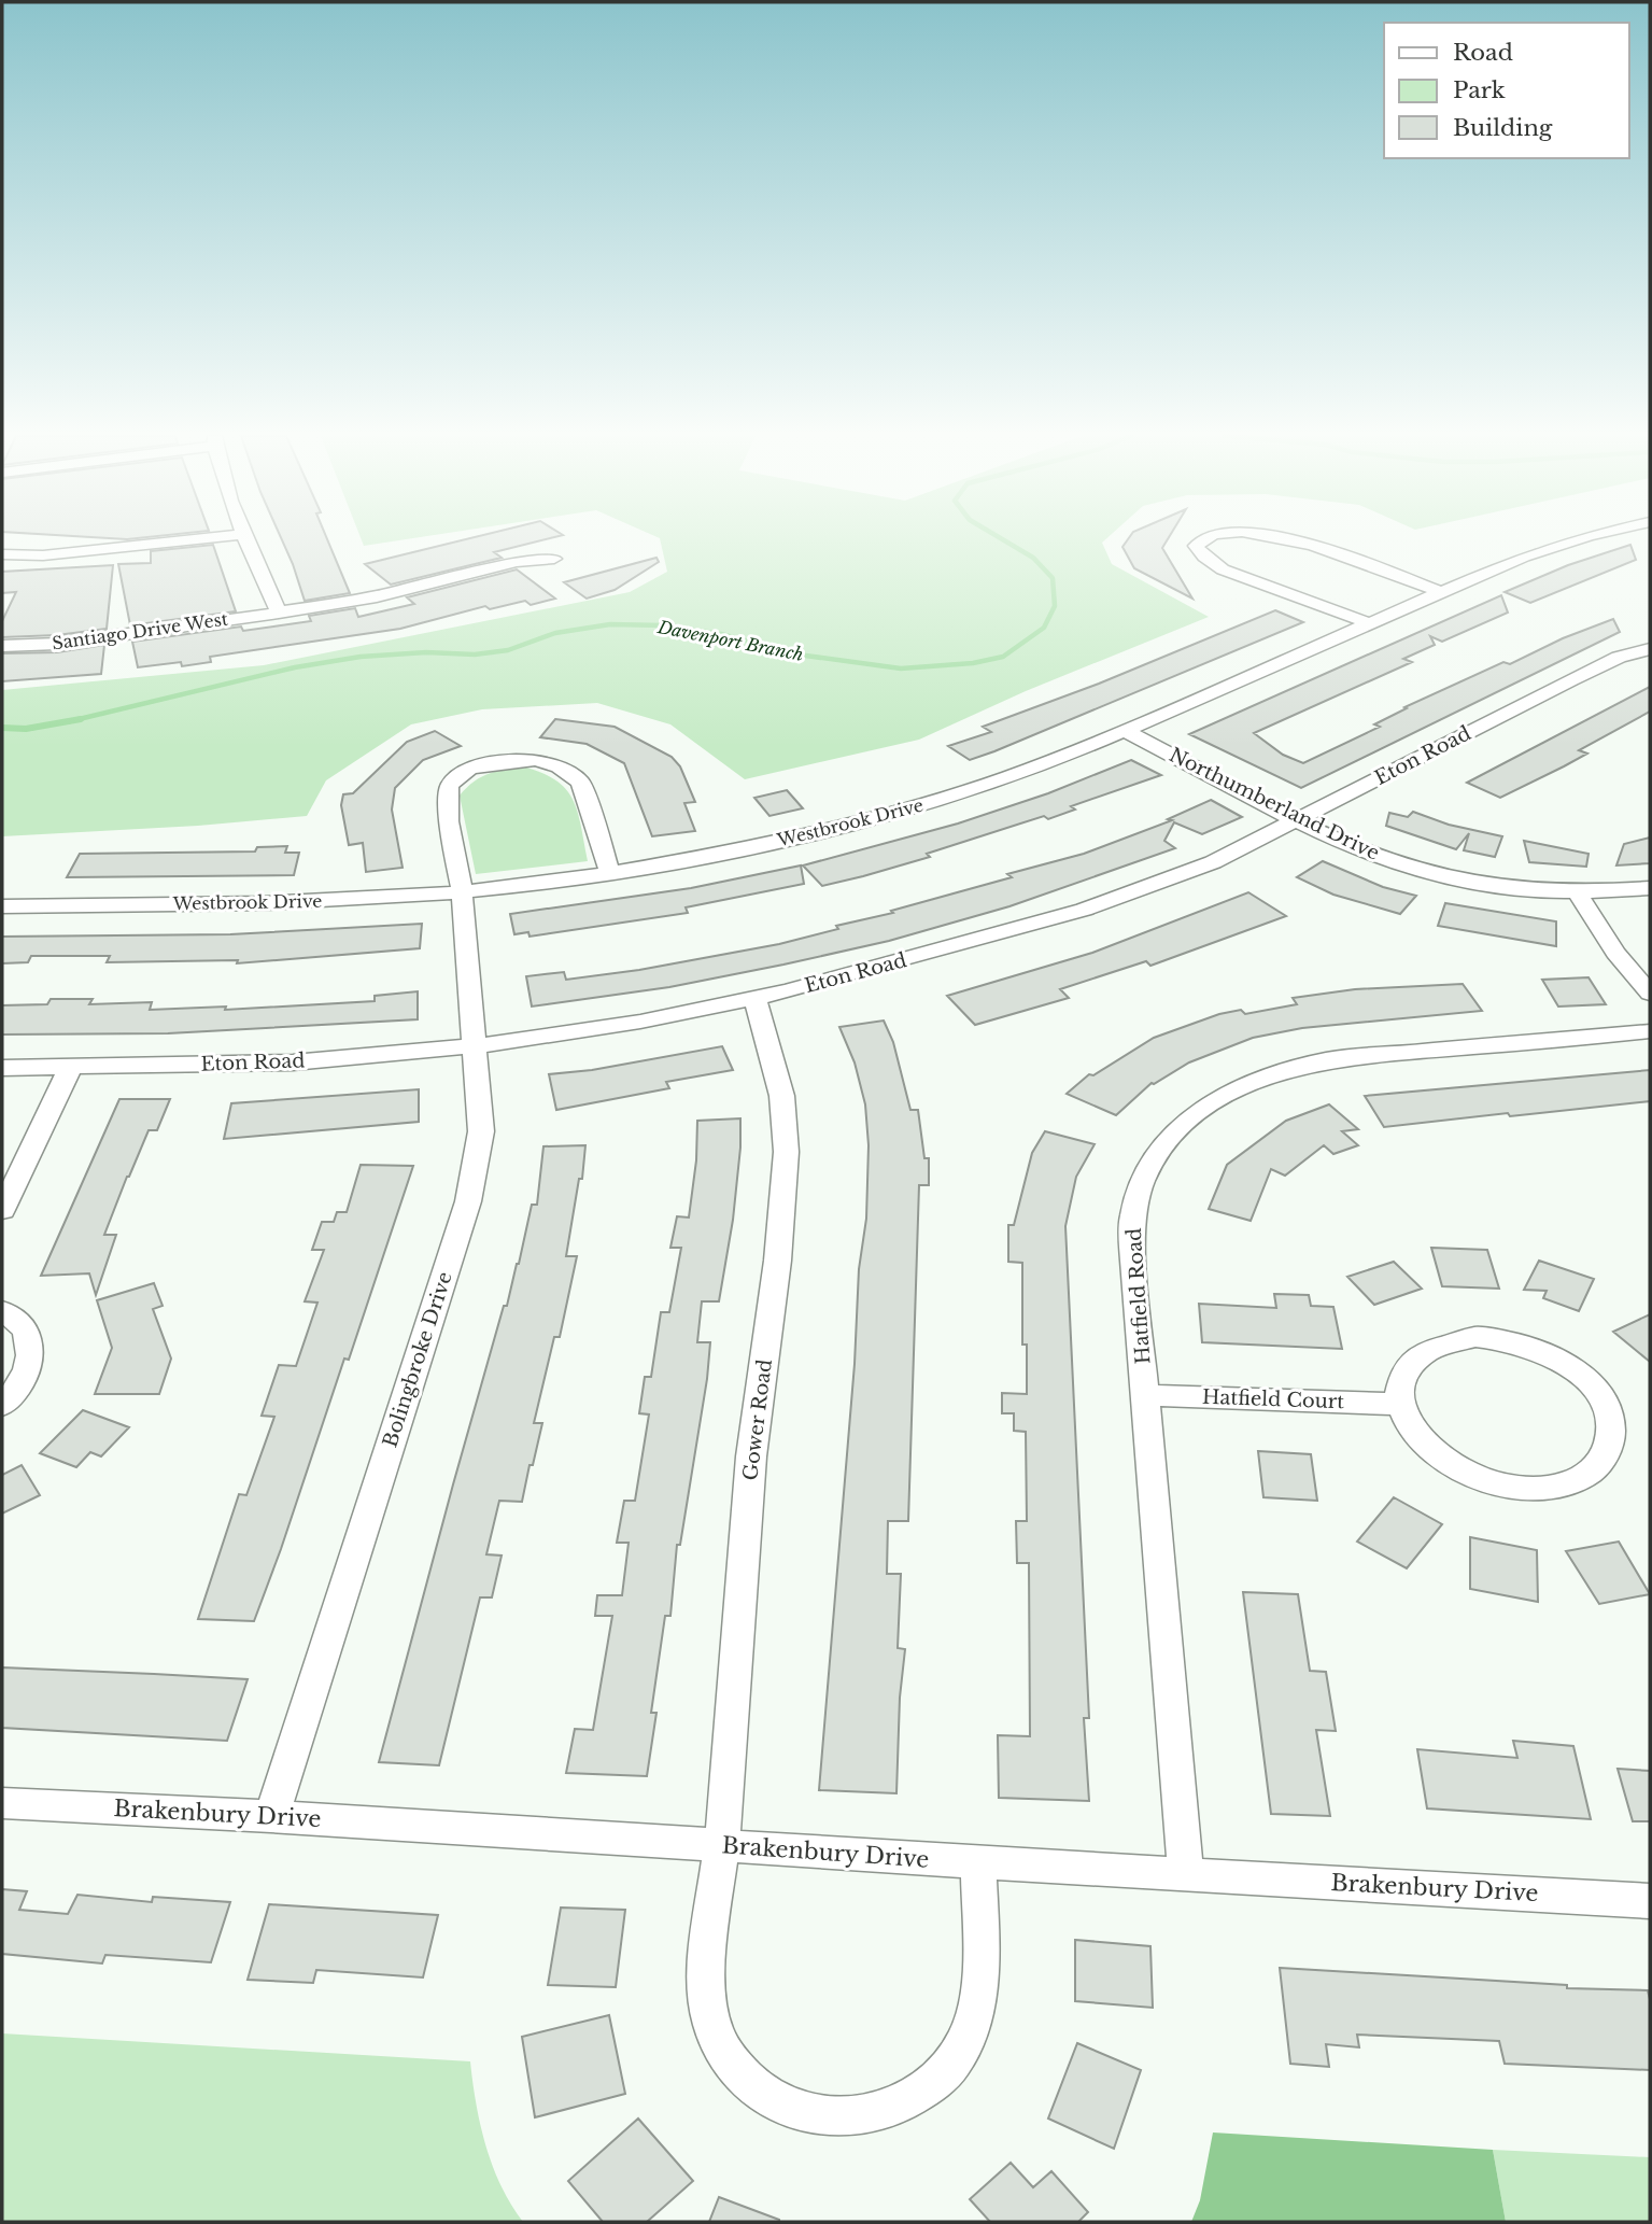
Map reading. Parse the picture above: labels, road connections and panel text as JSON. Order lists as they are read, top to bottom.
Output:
{
  "streets": {
    "street": [
      "Santiago Drive West",
      "Eton Road",
      "Northumberland Drive",
      "Westbrook Drive",
      "Hatfield Road",
      "Bolingbroke Drive",
      "Hatfield Court",
      "Gower Road",
      "Brakenbury Drive"
    ]
  },
  "crossings": [
    ["Eton Road", "Northumberland Drive"],
    ["Eton Road", "Bolingbroke Drive"],
    ["Eton Road", "Gower Road"],
    ["Northumberland Drive", "Westbrook Drive"],
    ["Westbrook Drive", "Bolingbroke Drive"],
    ["Hatfield Road", "Hatfield Court"],
    ["Hatfield Road", "Brakenbury Drive"],
    ["Bolingbroke Drive", "Brakenbury Drive"],
    ["Gower Road", "Brakenbury Drive"]
  ],
  "water": ["Davenport Branch"],
  "legend": ["Road", "Park", "Building"]
}
